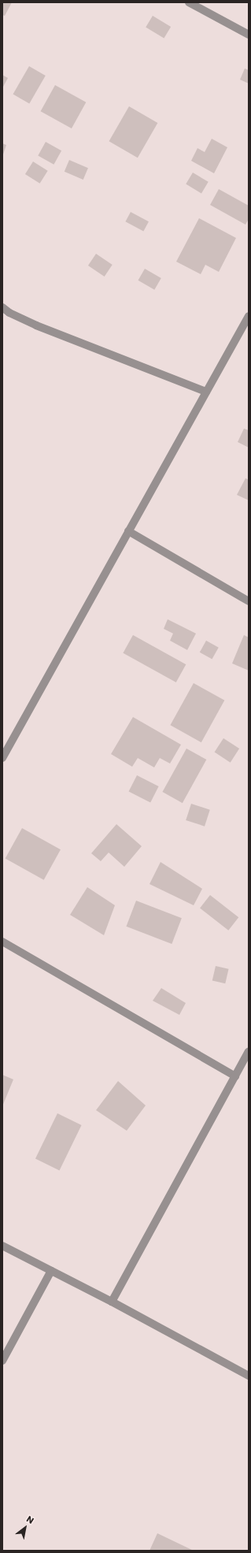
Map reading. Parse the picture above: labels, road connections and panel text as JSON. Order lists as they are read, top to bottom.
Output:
{
  "north": "top right"
}
